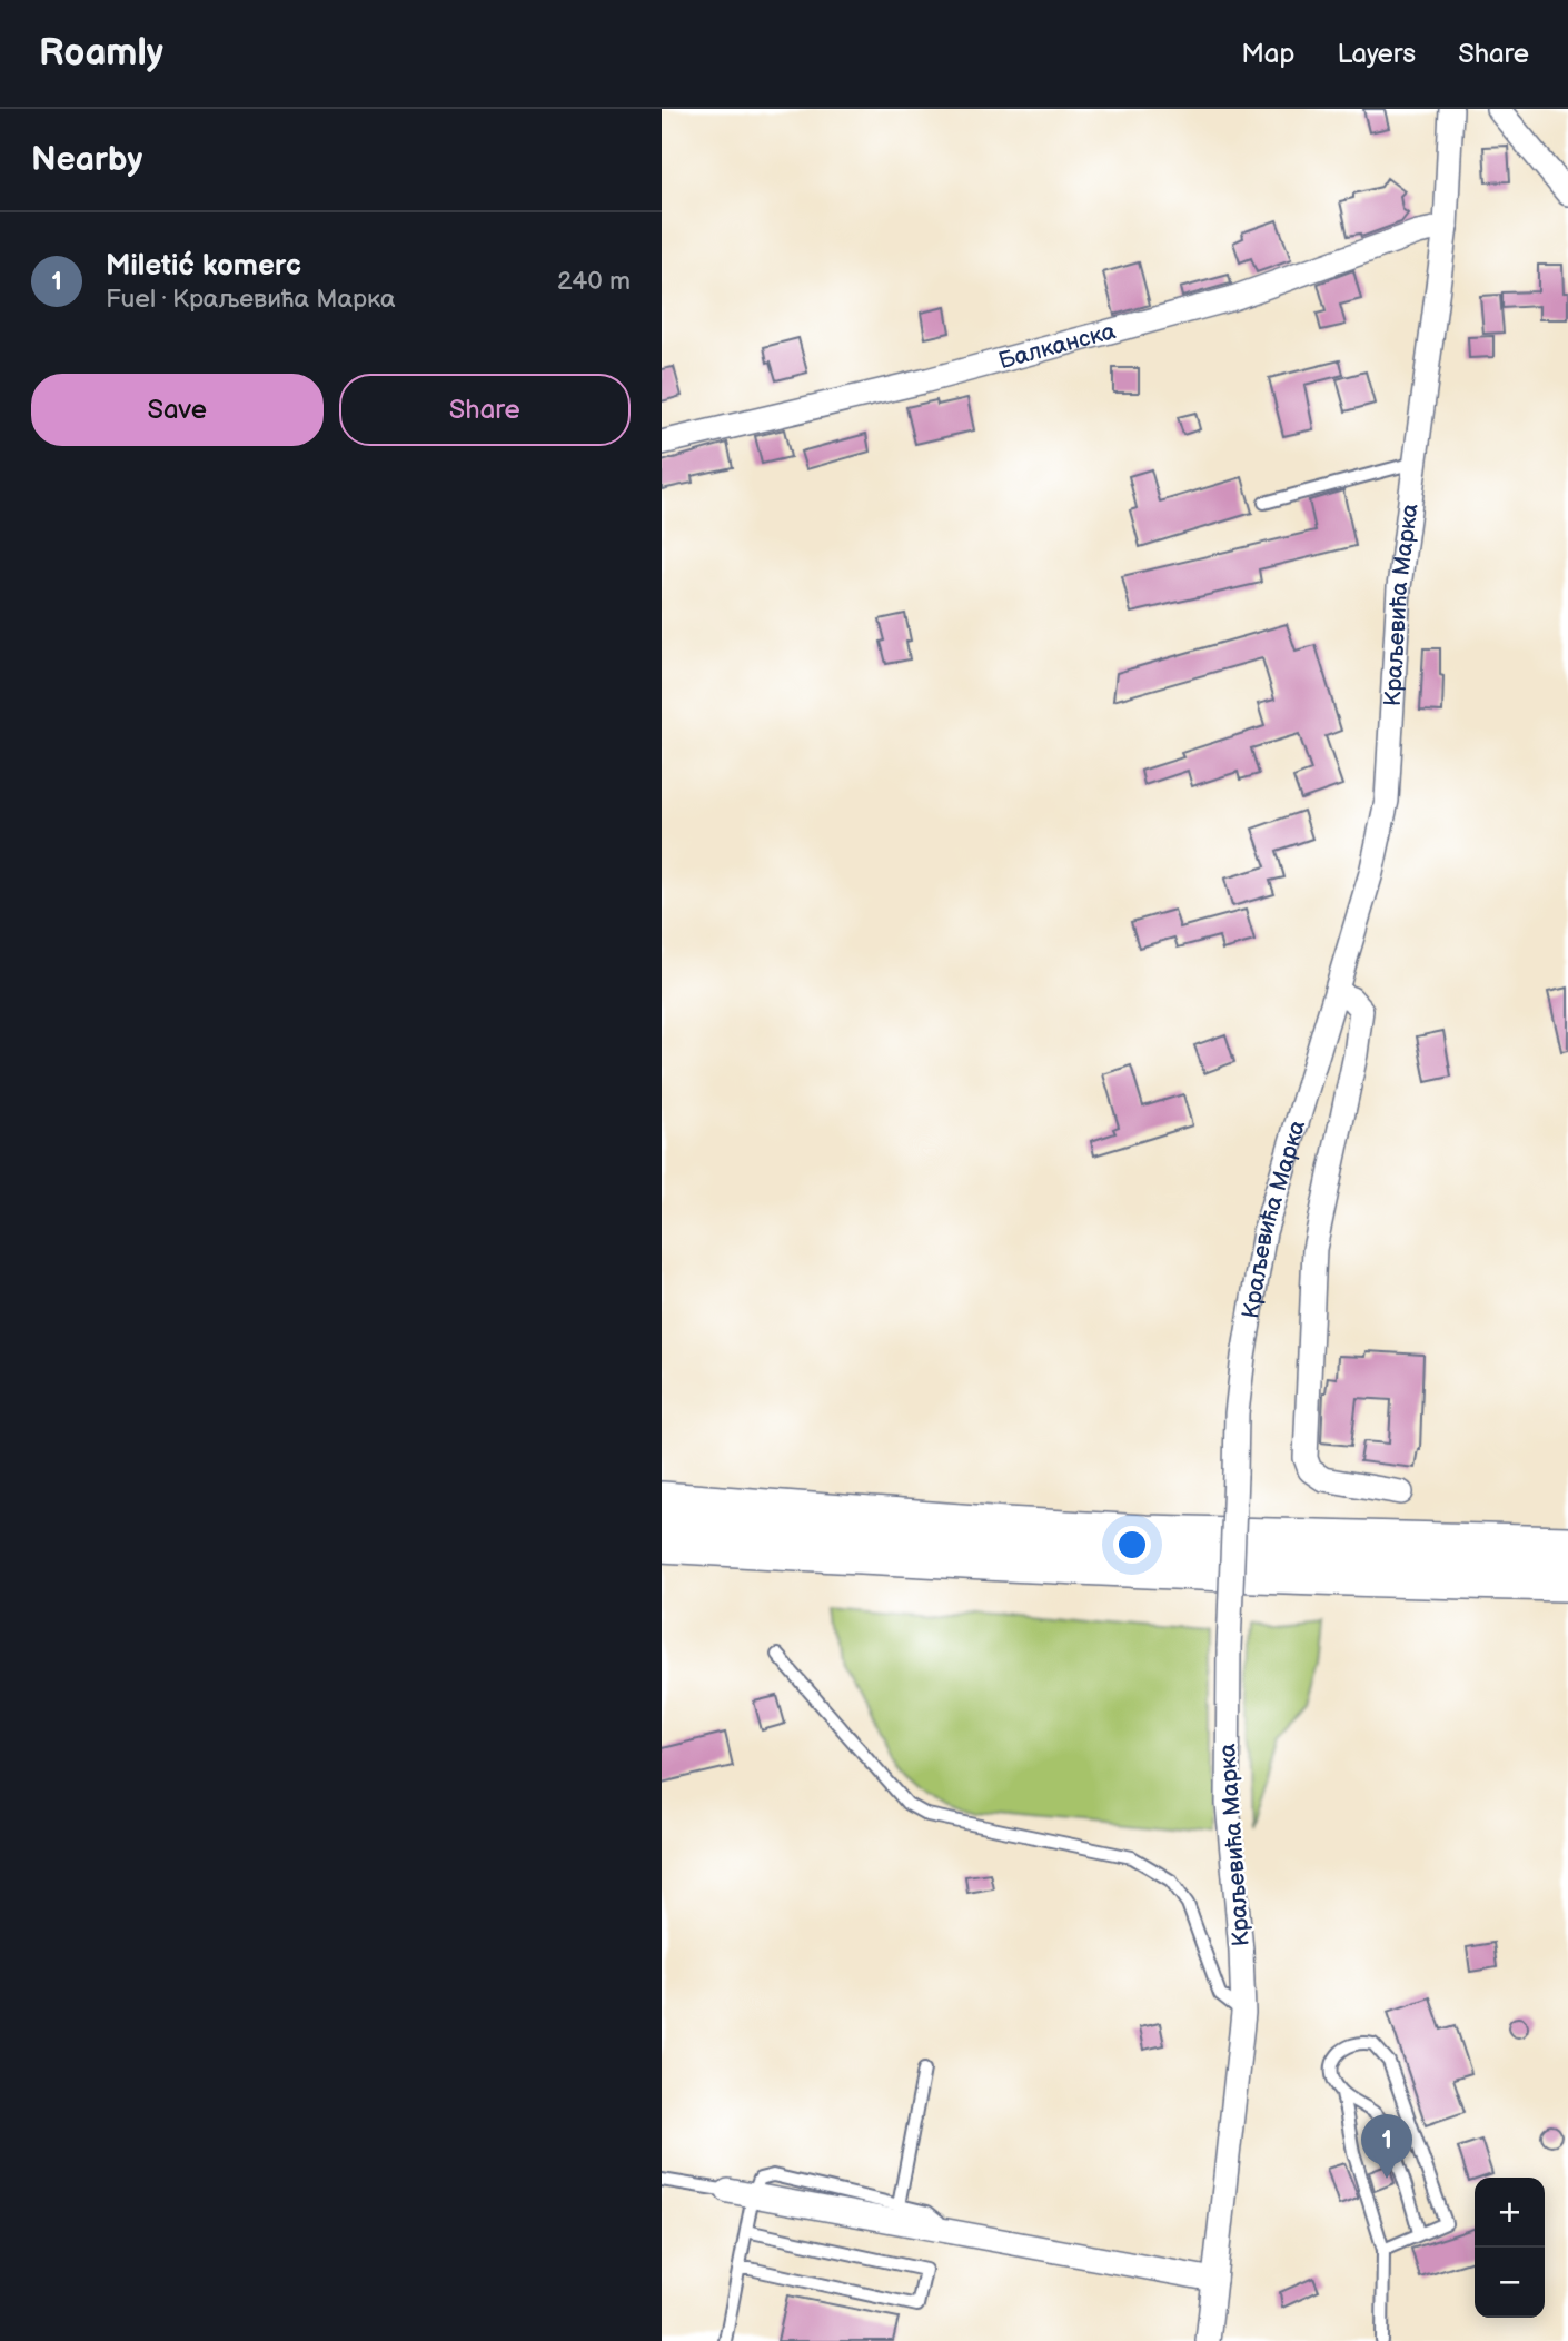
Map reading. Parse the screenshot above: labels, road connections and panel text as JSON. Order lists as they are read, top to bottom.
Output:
{
  "streets": {
    "street": ["Балканска", "Краљевића Марка"]
  },
  "crossings": [
    ["Балканска", "Краљевића Марка"]
  ],
  "page": {
    "header": "Roamly",
    "nav": ["Map", "Layers", "Share"],
    "heading": "Nearby",
    "list": [
      {
        "mark": "1",
        "name": "Miletić komerc",
        "note": "Fuel · Краљевића Марка",
        "value": "240 m"
      }
    ],
    "buttons": ["Save", "Share"],
    "pins": "1",
    "map_buttons": ["+", "−"]
  }
}
